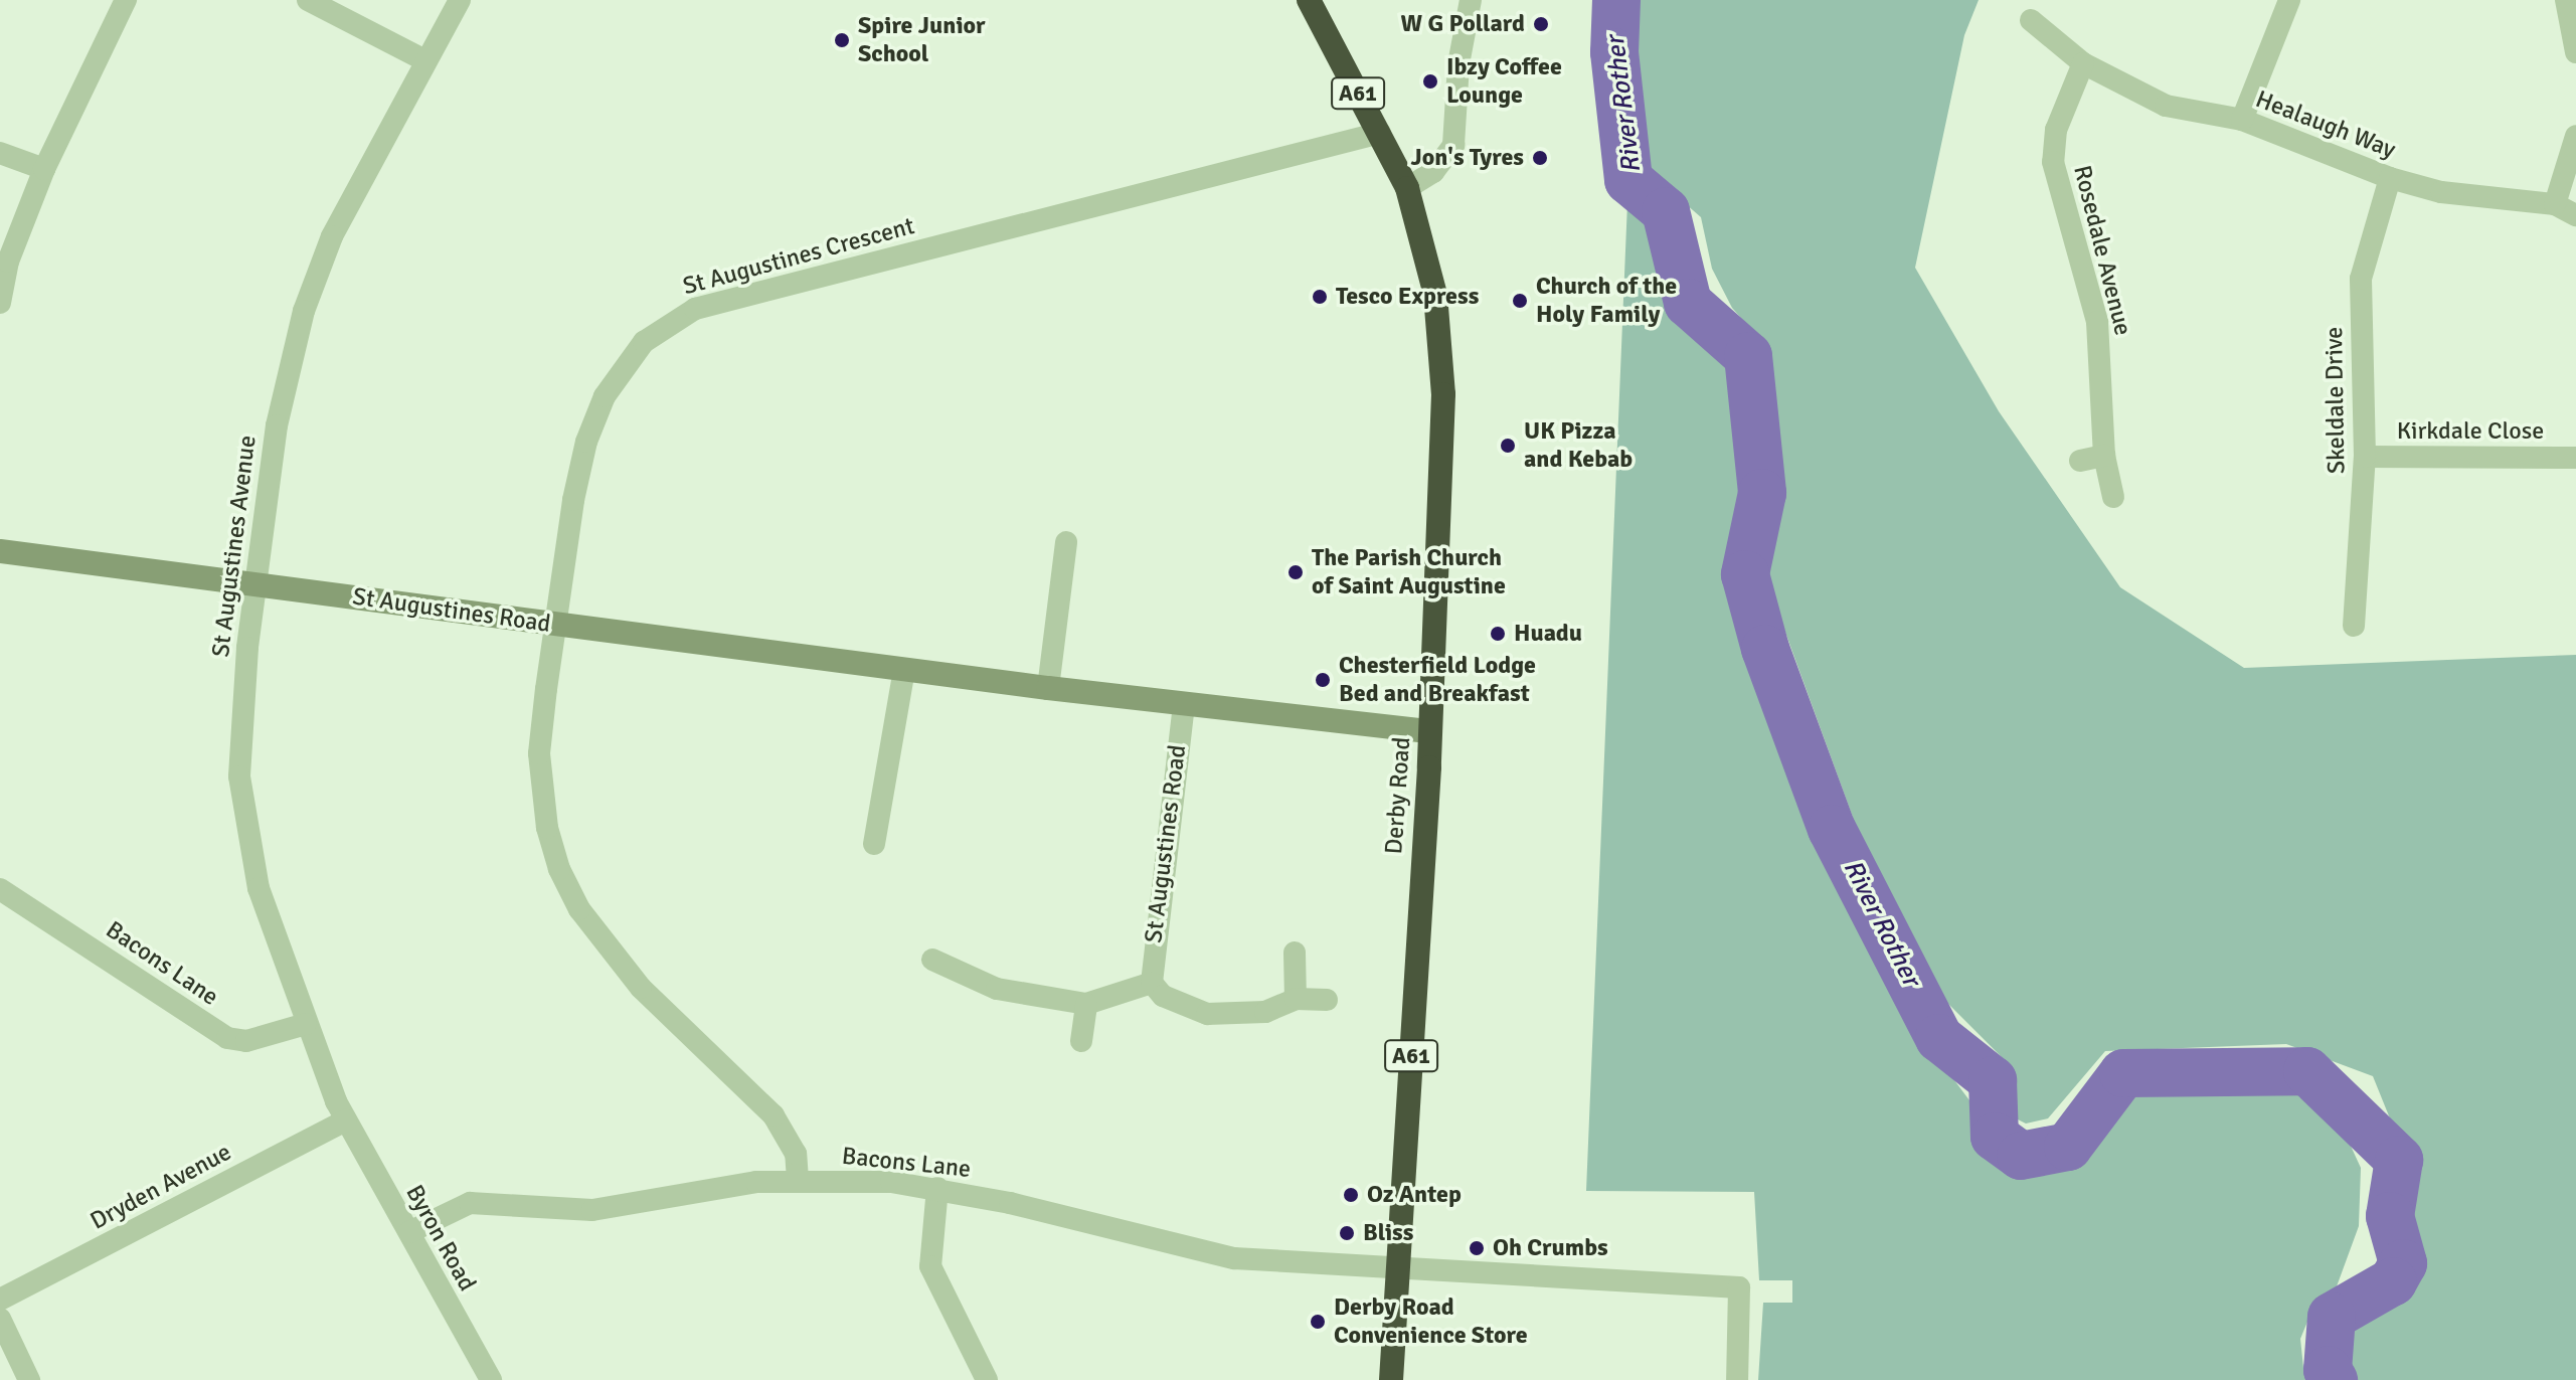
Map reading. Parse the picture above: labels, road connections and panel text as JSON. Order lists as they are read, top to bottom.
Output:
{
  "streets": {
    "highway": ["A61", "Derby Road"],
    "street": [
      "Healaugh Way",
      "Rosedale Avenue",
      "St Augustines Crescent",
      "Skeldale Drive",
      "Kirkdale Close",
      "St Augustines Avenue",
      "St Augustines Road",
      "Bacons Lane",
      "Dryden Avenue",
      "Byron Road"
    ]
  },
  "crossings": [
    ["A61", "St Augustines Crescent"],
    ["A61", "Derby Road"],
    ["Healaugh Way", "Rosedale Avenue"],
    ["Healaugh Way", "Skeldale Drive"],
    ["St Augustines Crescent", "St Augustines Road"],
    ["St Augustines Crescent", "Bacons Lane"],
    ["Skeldale Drive", "Kirkdale Close"],
    ["St Augustines Avenue", "St Augustines Road"],
    ["St Augustines Avenue", "Bacons Lane"],
    ["St Augustines Avenue", "Dryden Avenue"],
    ["St Augustines Avenue", "Byron Road"],
    ["St Augustines Road", "Derby Road"],
    ["Derby Road", "Bacons Lane"],
    ["Bacons Lane", "Byron Road"],
    ["Dryden Avenue", "Byron Road"]
  ],
  "water": ["River Rother"],
  "places": [
    "W G Pollard",
    "Spire Junior School",
    "Ibzy Coffee Lounge",
    "Jon's Tyres",
    "Tesco Express",
    "Church of the Holy Family",
    "UK Pizza and Kebab",
    "The Parish Church of Saint Augustine",
    "Huadu",
    "Chesterfield Lodge Bed and Breakfast",
    "Oz Antep",
    "Bliss",
    "Oh Crumbs",
    "Derby Road Convenience Store"
  ]
}
